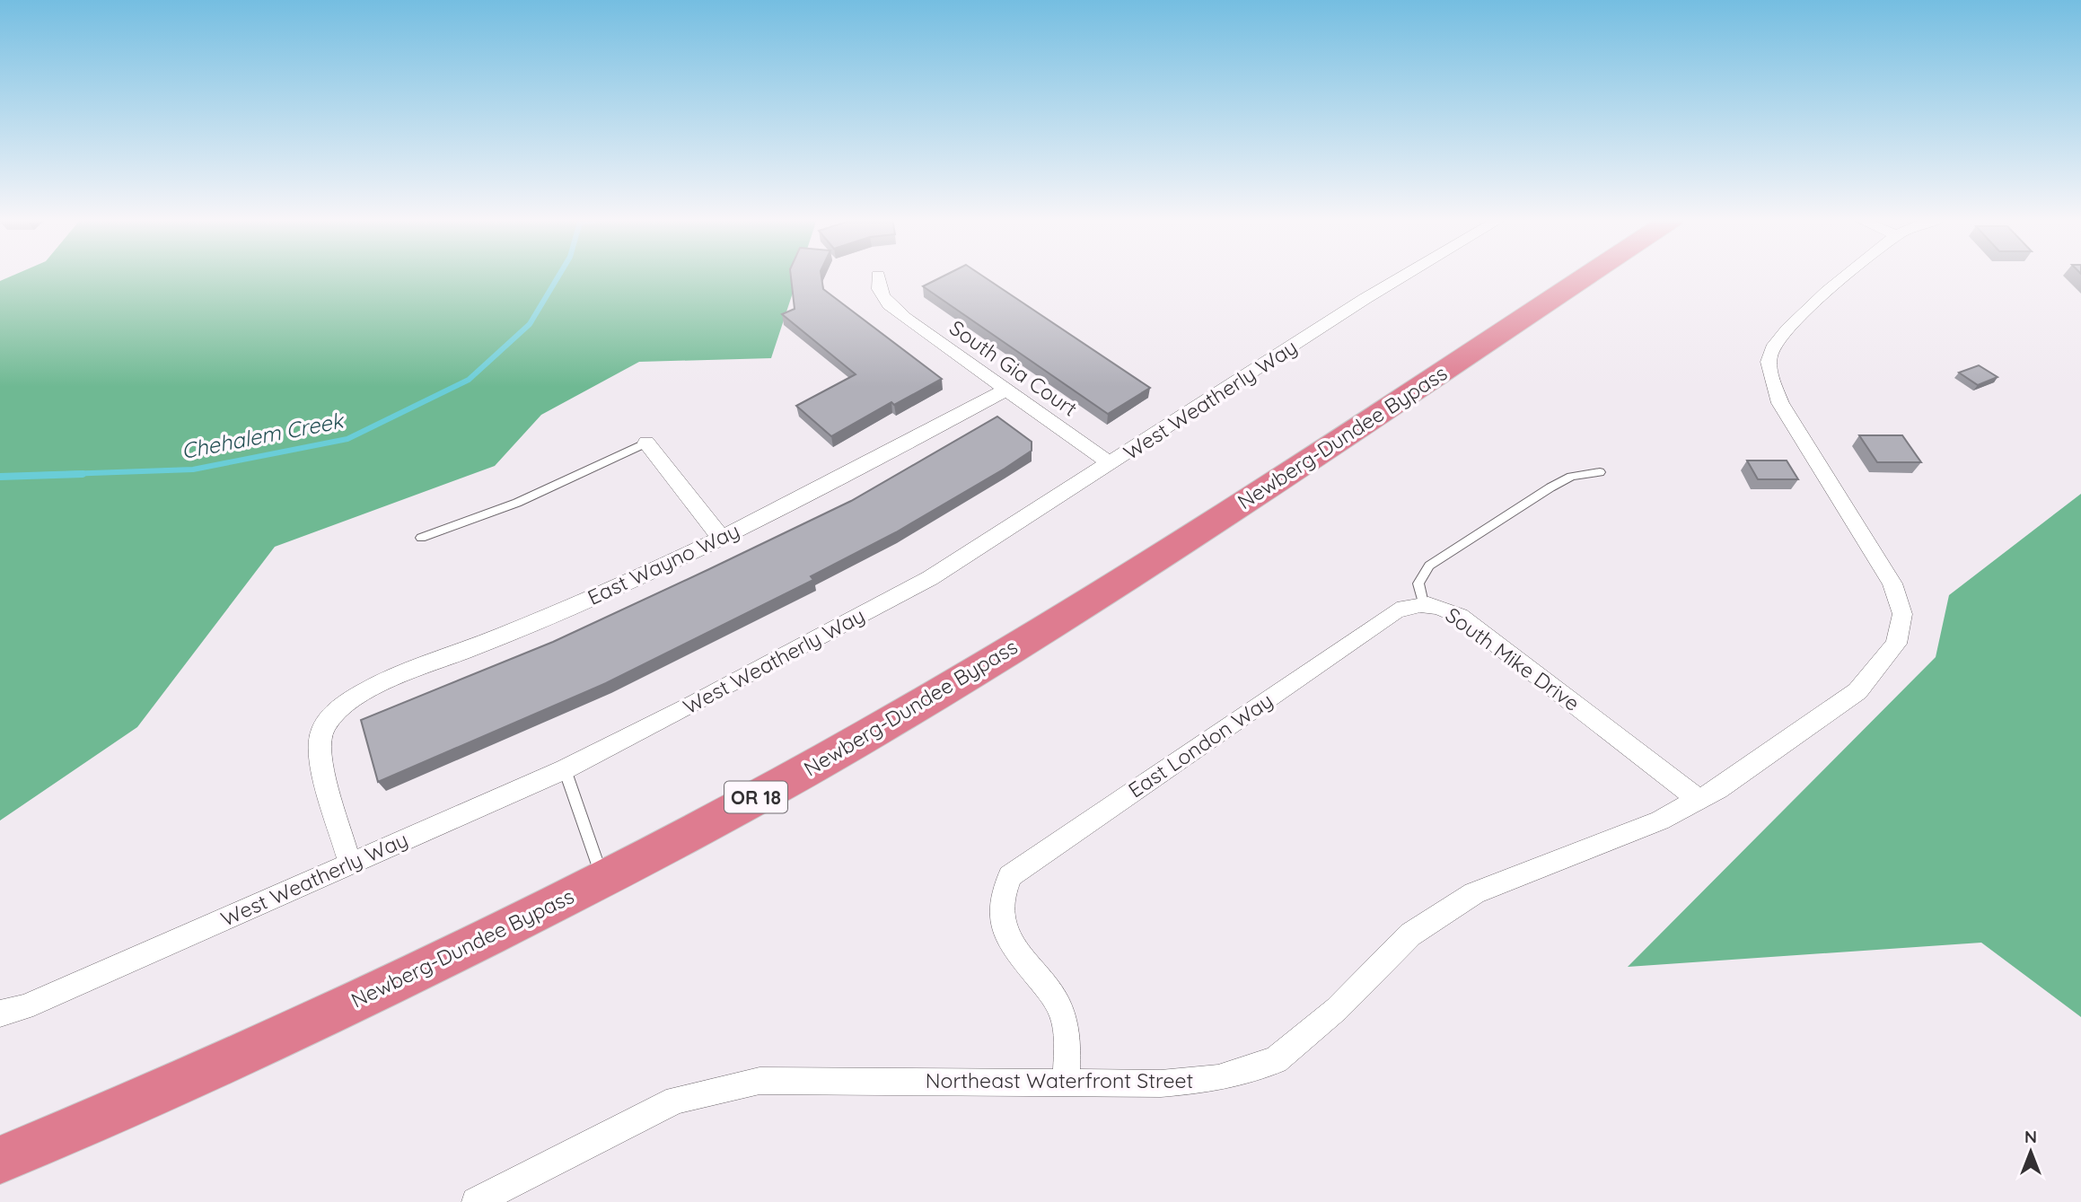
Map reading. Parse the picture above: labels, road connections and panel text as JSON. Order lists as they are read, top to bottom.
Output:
{
  "streets": {
    "highway": ["Newberg-Dundee Bypass", "OR 18"],
    "street": [
      "South Gia Court",
      "West Weatherly Way",
      "East Wayno Way",
      "South Mike Drive",
      "East London Way",
      "Northeast Waterfront Street"
    ]
  },
  "crossings": [
    ["South Gia Court", "West Weatherly Way"],
    ["South Gia Court", "East Wayno Way"],
    ["South Mike Drive", "East London Way"],
    ["South Mike Drive", "Northeast Waterfront Street"],
    ["East London Way", "Northeast Waterfront Street"]
  ],
  "water": ["Chehalem Creek"],
  "north": "top"
}
